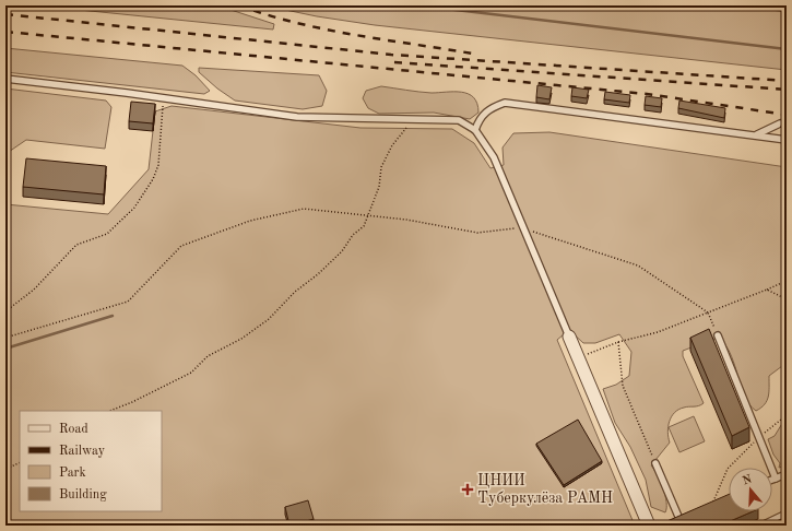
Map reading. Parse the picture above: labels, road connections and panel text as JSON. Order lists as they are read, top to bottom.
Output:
{
  "places": {
    "health": ["ЦНИИ Туберкулёза РАМН"]
  },
  "legend": [
    "Road",
    "Railway",
    "Park",
    "Building"
  ],
  "north": "top"
}
